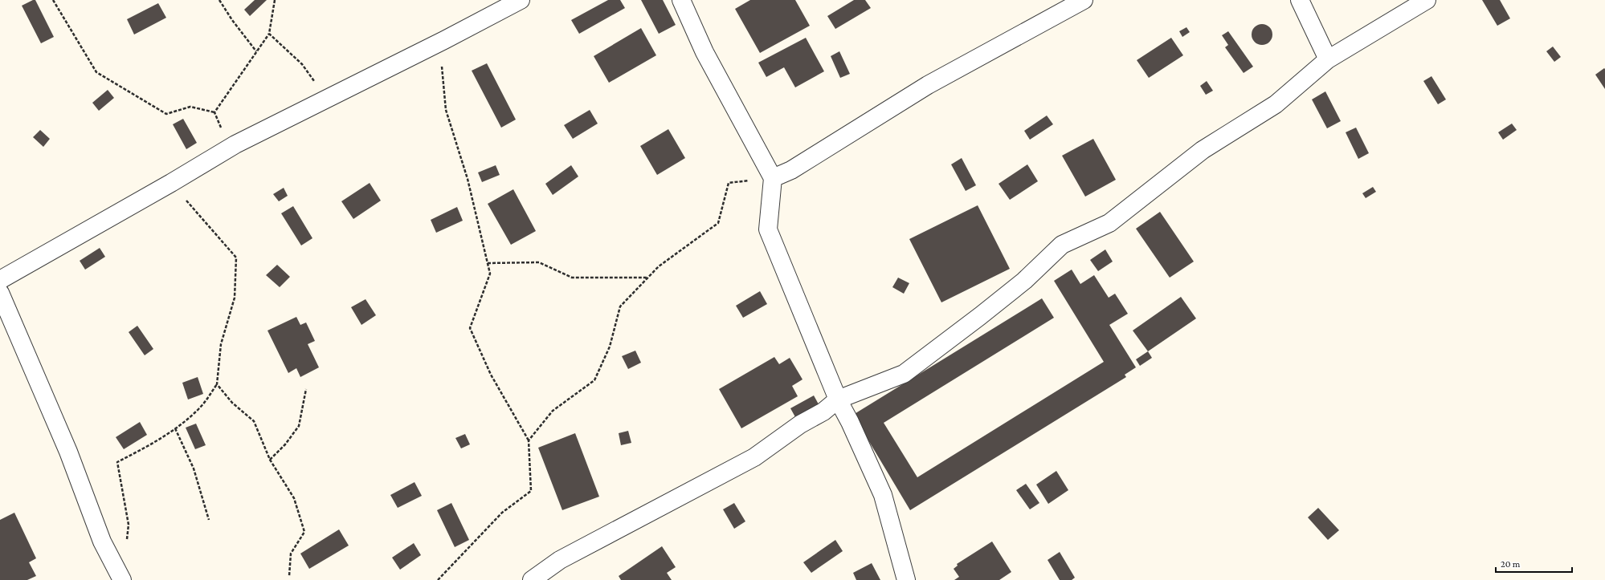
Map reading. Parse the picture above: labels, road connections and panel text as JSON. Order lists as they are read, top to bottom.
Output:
{
  "scale_bar": "20 m"
}
